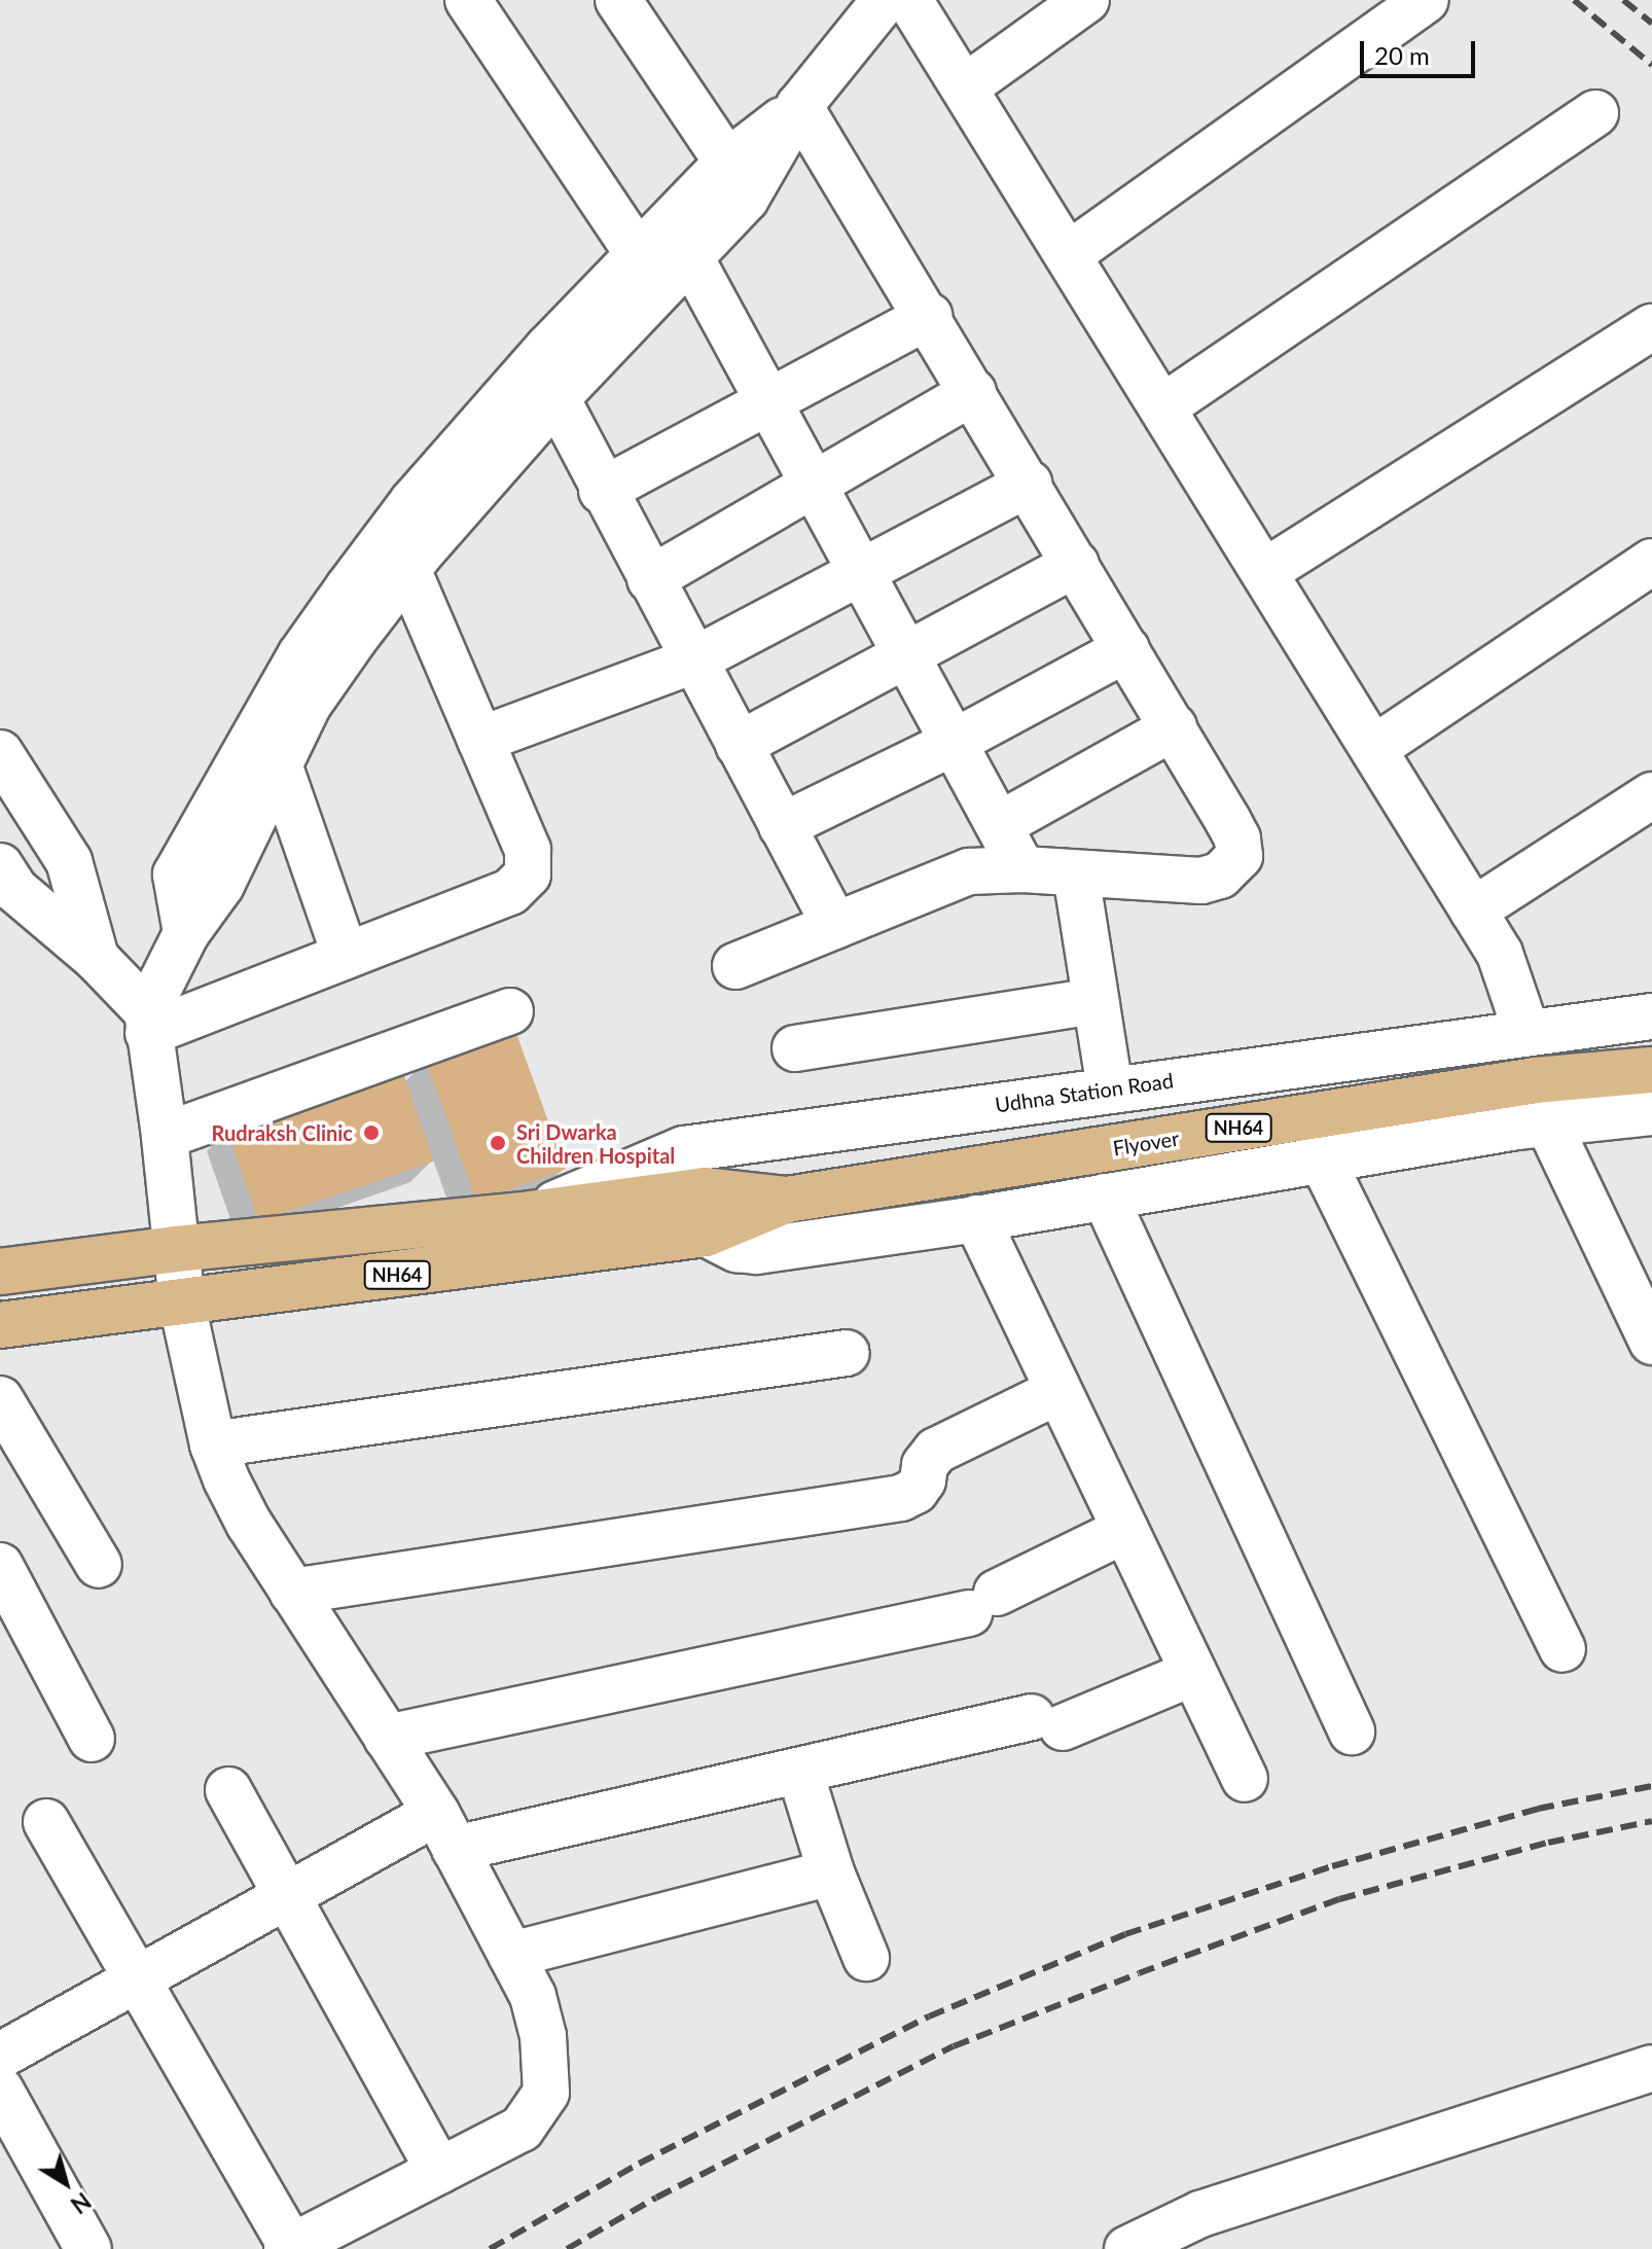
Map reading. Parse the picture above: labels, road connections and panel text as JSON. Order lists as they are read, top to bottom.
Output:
{
  "streets": {
    "main road": ["NH64", "Flyover"],
    "street": ["Udhna Station Road"]
  },
  "crossings": [
    ["Udhna Station Road", "NH64"],
    ["NH64", "Flyover"]
  ],
  "places": ["Rudraksh Clinic", "Sri Dwarka Children Hospital"],
  "scale_bar": "20 m",
  "north": "bottom right"
}
